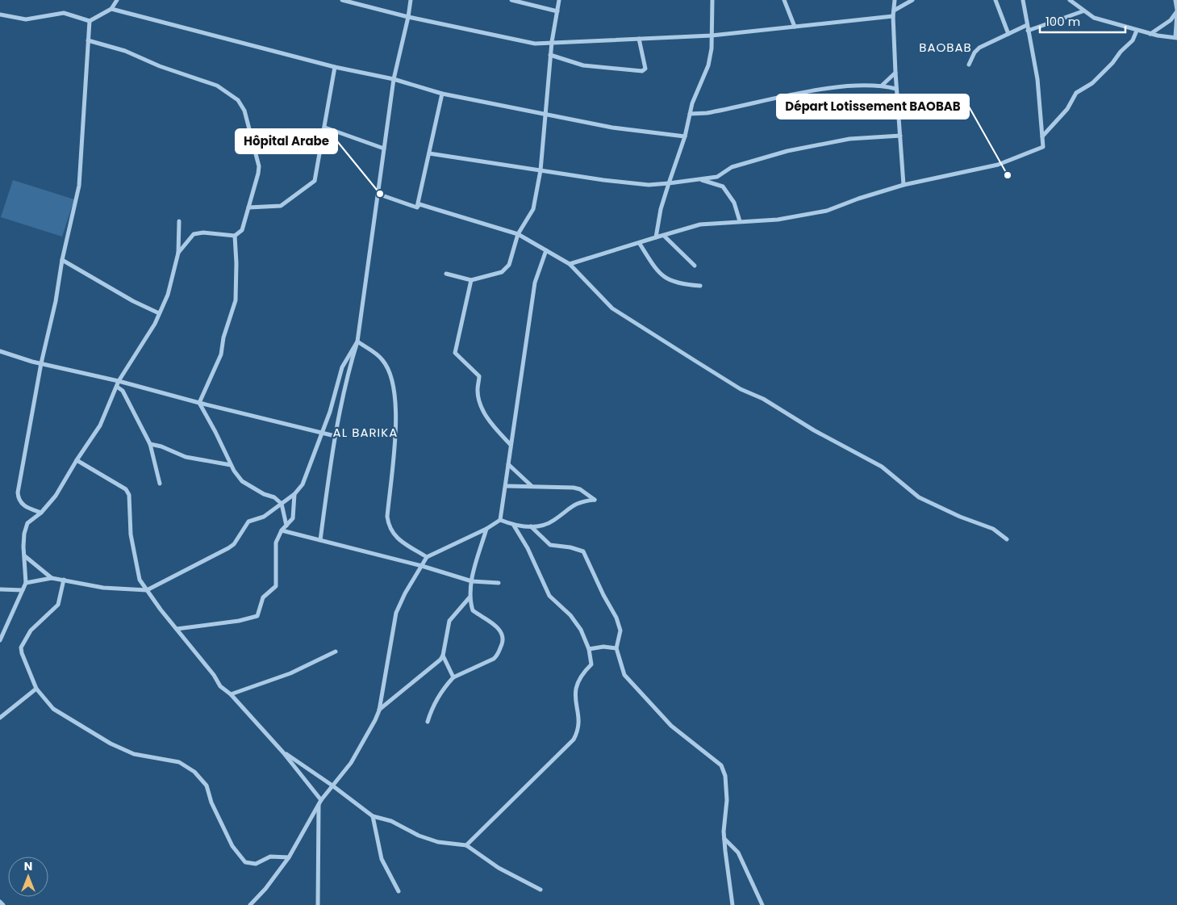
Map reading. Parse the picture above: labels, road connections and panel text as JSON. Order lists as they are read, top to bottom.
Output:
{
  "districts": ["BAOBAB", "AL BARIKA"],
  "places": ["Départ Lotissement BAOBAB", "Hôpital Arabe"],
  "scale_bar": "100 m",
  "north": "top"
}
